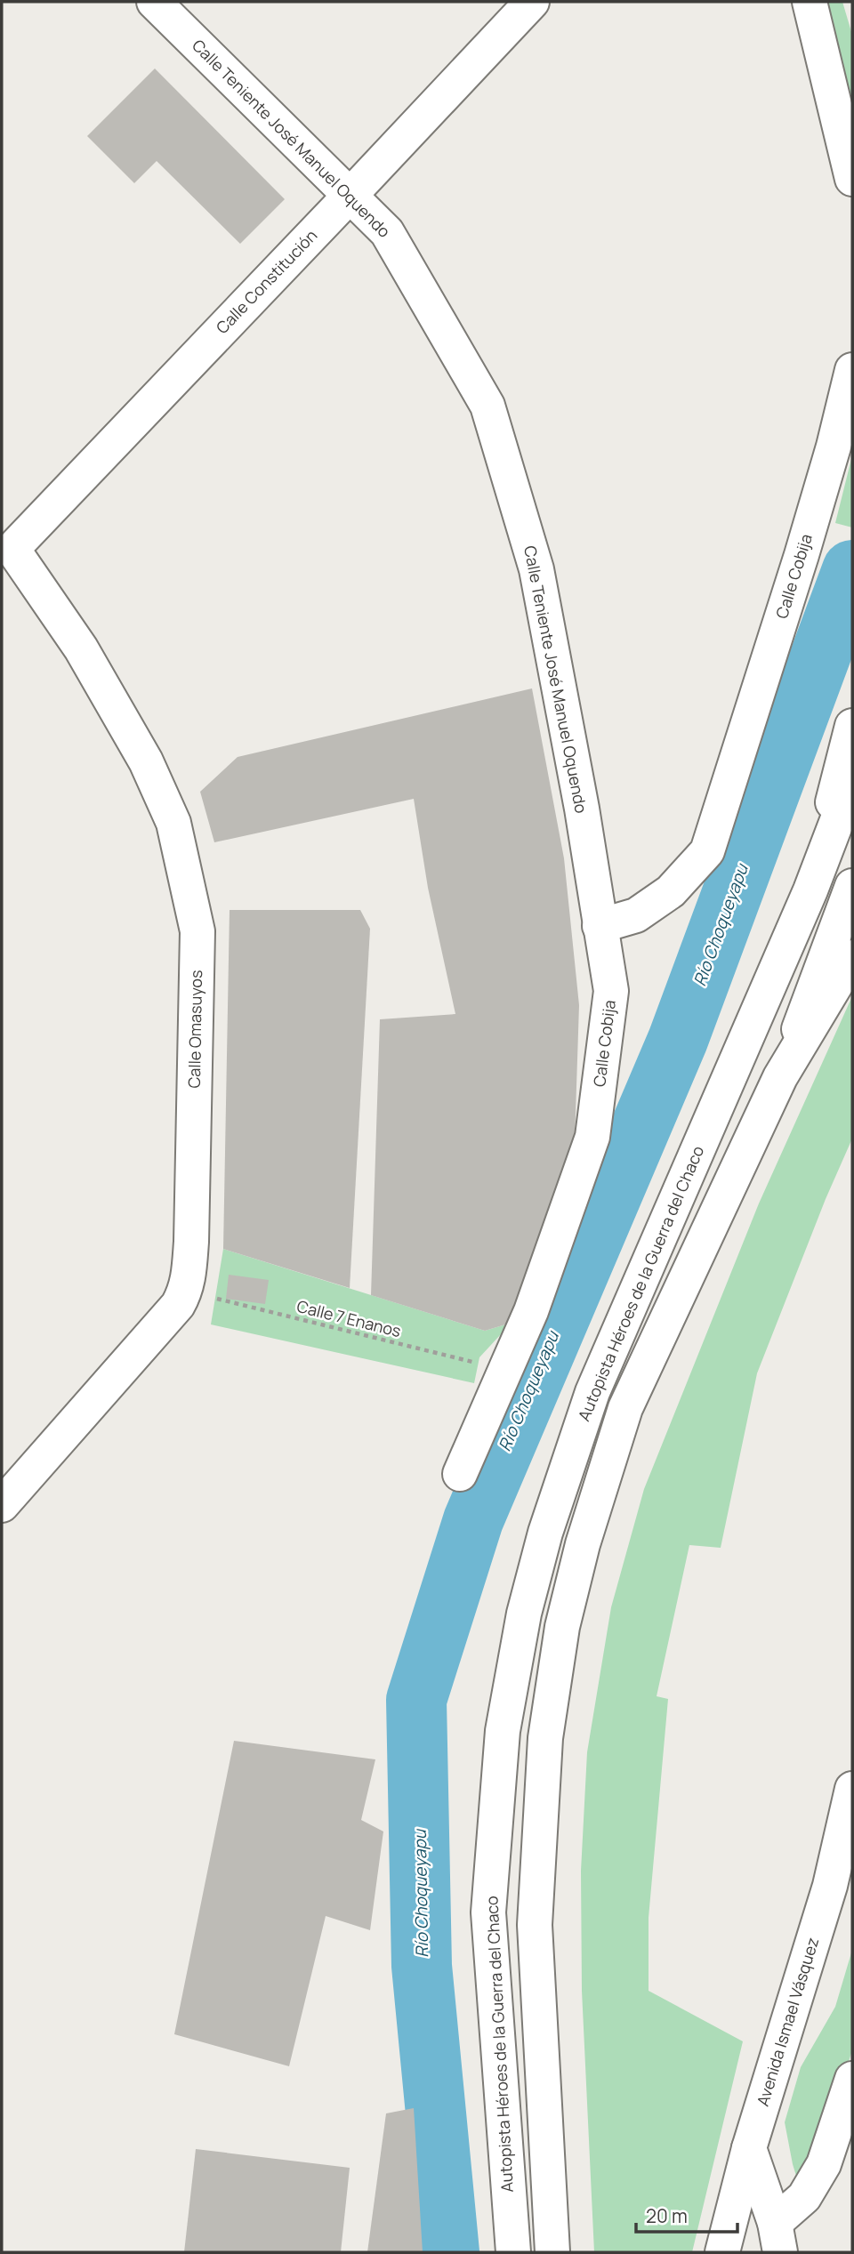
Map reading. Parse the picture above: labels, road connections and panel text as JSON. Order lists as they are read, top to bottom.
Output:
{
  "streets": {
    "main road": [
      "Calle Teniente José Manuel Oquendo",
      "Calle Constitución",
      "Calle Cobija",
      "Calle Omasuyos",
      "Autopista Héroes de la Guerra del Chaco",
      "Avenida Ismael Vásquez"
    ],
    "path": ["Calle 7 Enanos"]
  },
  "crossings": [
    ["Calle Teniente José Manuel Oquendo", "Calle Constitución"],
    ["Calle Teniente José Manuel Oquendo", "Calle Cobija"],
    ["Calle Constitución", "Calle Omasuyos"],
    ["Calle Cobija", "Calle 7 Enanos"],
    ["Calle Omasuyos", "Calle 7 Enanos"]
  ],
  "water": ["Río Choqueyapu"],
  "scale_bar": "20 m"
}
